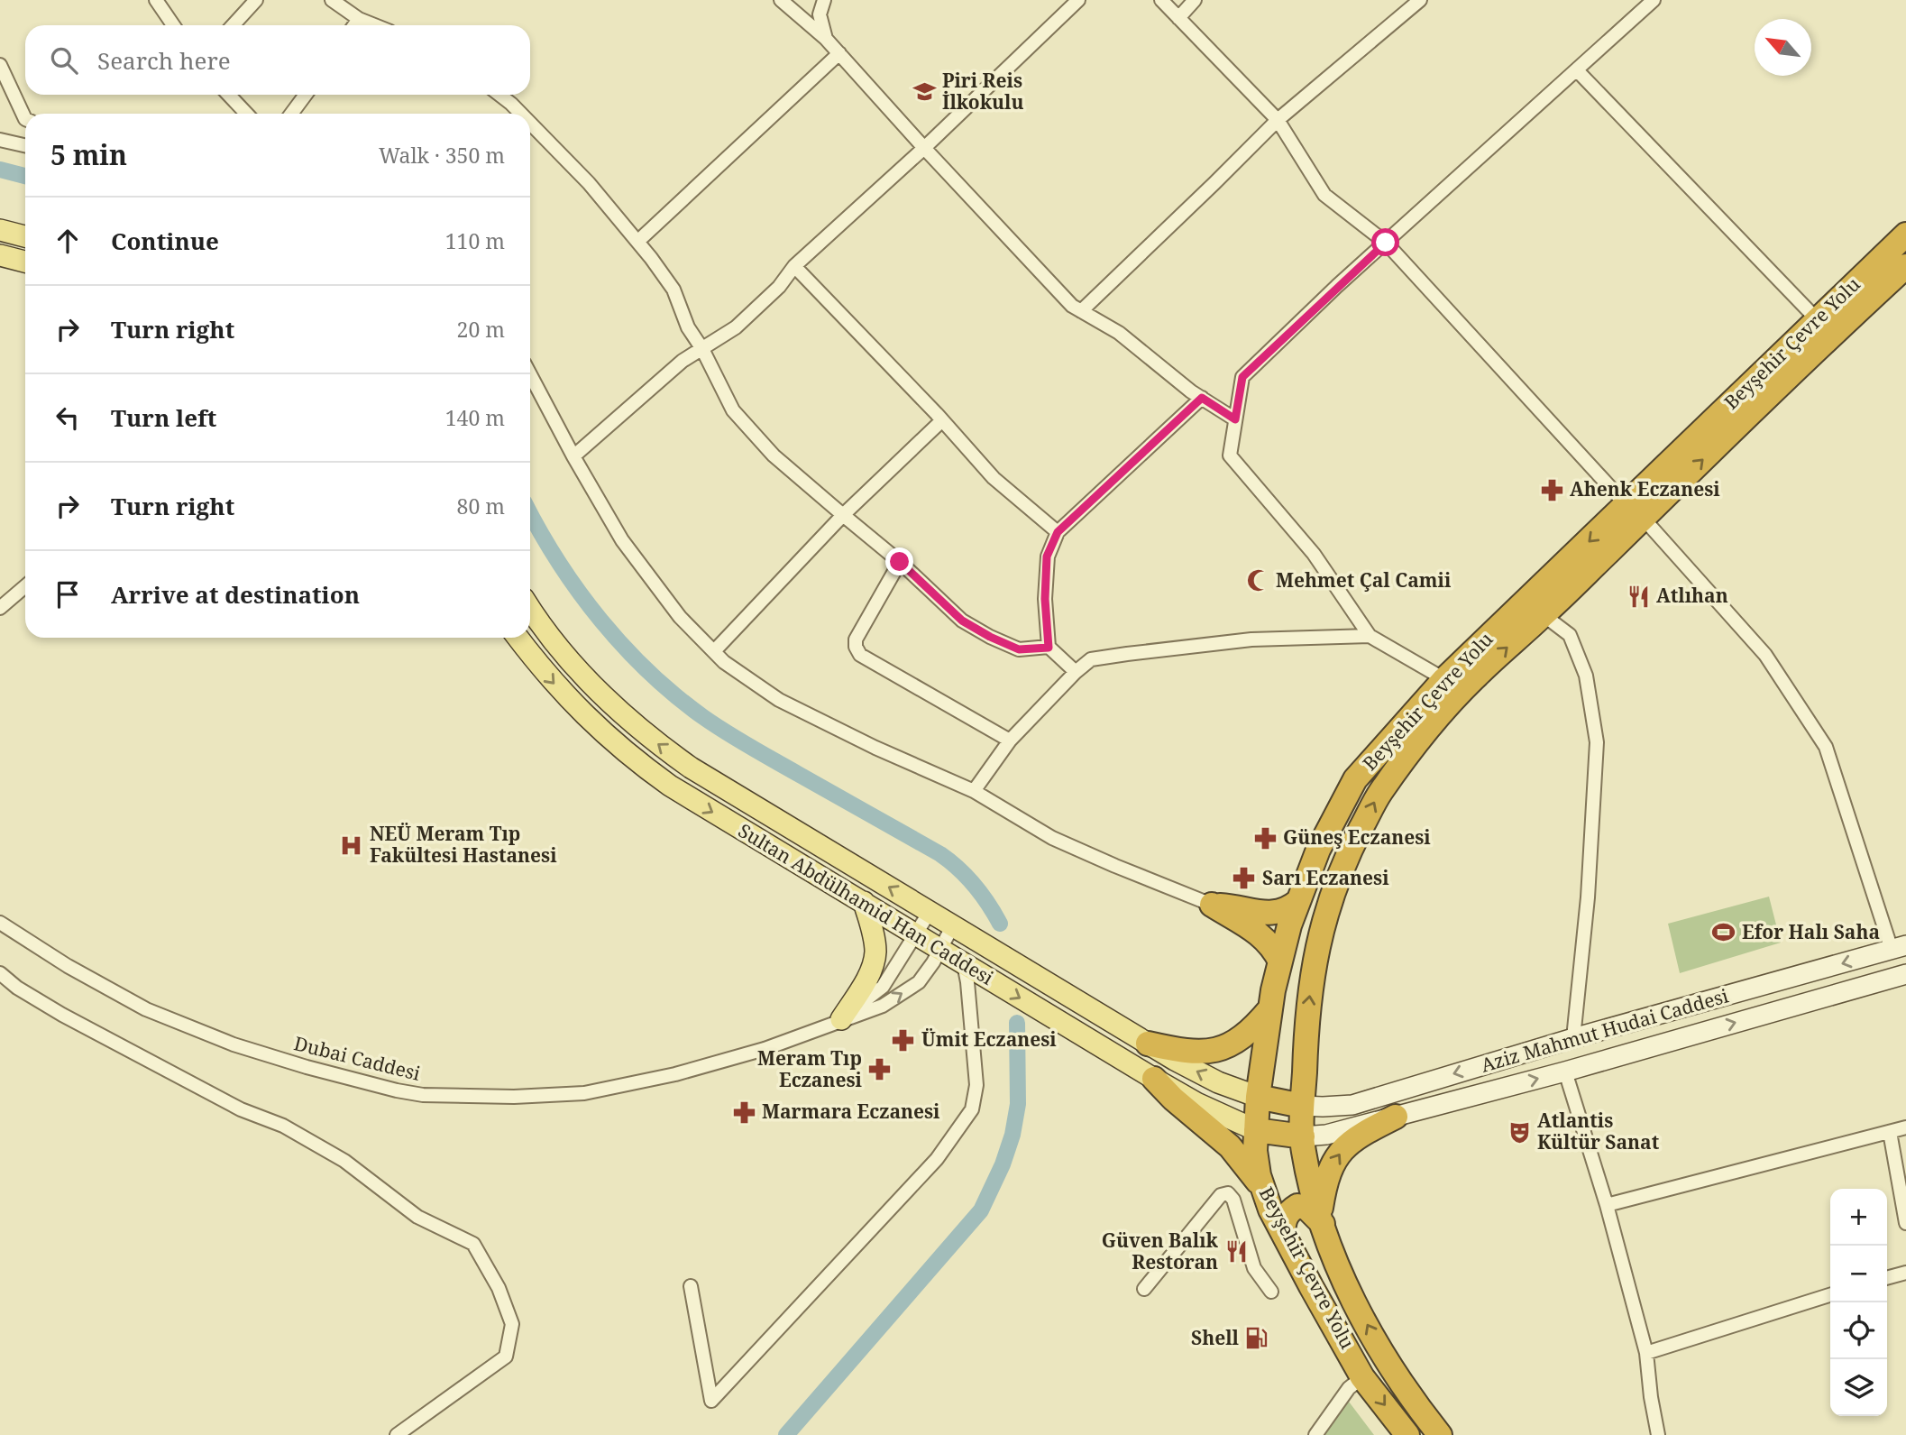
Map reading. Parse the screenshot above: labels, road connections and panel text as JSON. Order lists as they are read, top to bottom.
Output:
{
  "streets": {
    "highway": ["Beyşehir Çevre Yolu"],
    "main road": ["Sultan Abdülhamid Han Caddesi"],
    "street": ["Aziz Mahmut Hudai Caddesi", "Dubai Caddesi"]
  },
  "crossings": [
    ["Beyşehir Çevre Yolu", "Sultan Abdülhamid Han Caddesi"],
    ["Beyşehir Çevre Yolu", "Aziz Mahmut Hudai Caddesi"],
    ["Sultan Abdülhamid Han Caddesi", "Dubai Caddesi"]
  ],
  "places": {
    "school or university": ["Piri Reis İlkokulu"],
    "pharmacy": [
      "Ahenk Eczanesi",
      "Güneş Eczanesi",
      "Sarı Eczanesi",
      "Ümit Eczanesi",
      "Meram Tıp Eczanesi",
      "Marmara Eczanesi"
    ],
    "mosque": ["Mehmet Çal Camii"],
    "restaurant": ["Atlıhan", "Güven Balık Restoran"],
    "hospital": ["NEÜ Meram Tıp Fakültesi Hastanesi"],
    "sports": ["Efor Halı Saha"],
    "theatre": ["Atlantis Kültür Sanat"],
    "fuel station": ["Shell"]
  },
  "north": "top left",
  "page": {
    "search": "Search here",
    "heading": ["5 min", "Walk · 350 m"],
    "list": [
      ["Continue", "110 m"],
      ["Turn right", "20 m"],
      ["Turn left", "140 m"],
      ["Turn right", "80 m"],
      "Arrive at destination"
    ],
    "map_buttons": ["+", "−"]
  }
}
